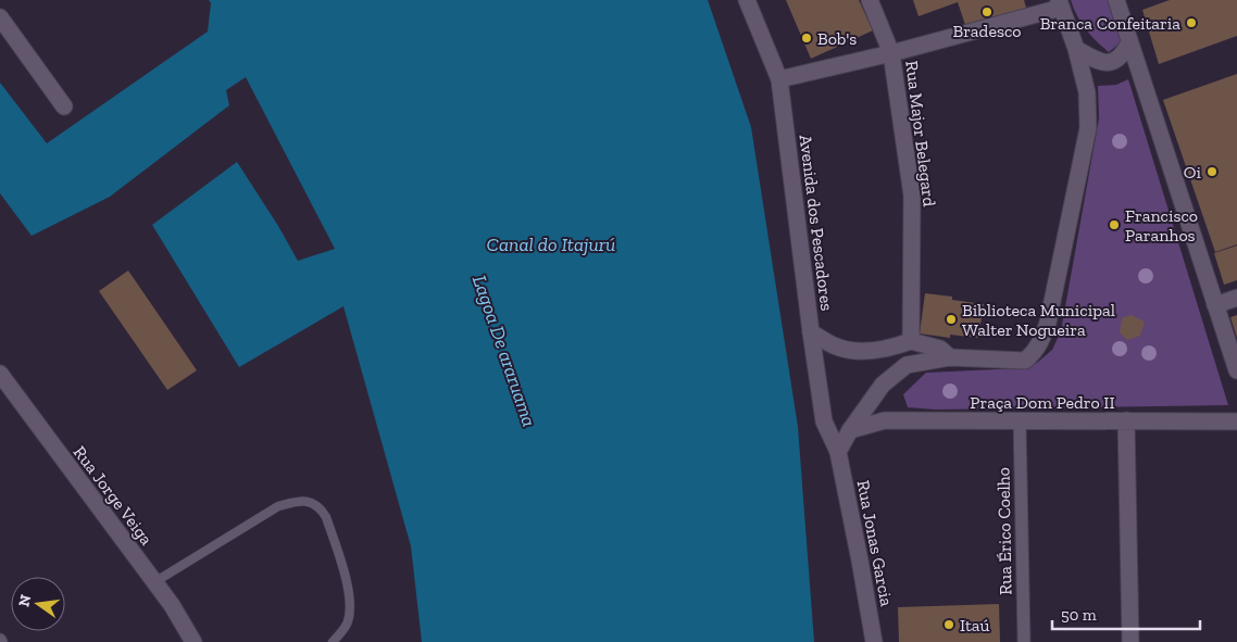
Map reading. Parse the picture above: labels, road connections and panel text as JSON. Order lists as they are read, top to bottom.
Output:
{
  "streets": {
    "street": [
      "Rua Major Belegard",
      "Avenida dos Pescadores",
      "Praça Dom Pedro II",
      "Rua Jorge Veiga",
      "Rua Érico Coelho",
      "Rua Jonas Garcia"
    ]
  },
  "crossings": [
    ["Avenida dos Pescadores", "Rua Jonas Garcia"],
    ["Praça Dom Pedro II", "Rua Érico Coelho"]
  ],
  "water": ["Canal do Itajurú", "Lagoa De araruama"],
  "places": [
    "Bradesco",
    "Branca Confeitaria",
    "Bob's",
    "Oi",
    "Francisco Paranhos",
    "Biblioteca Municipal Walter Nogueira",
    "Itaú"
  ],
  "scale_bar": "50 m",
  "north": "left"
}
